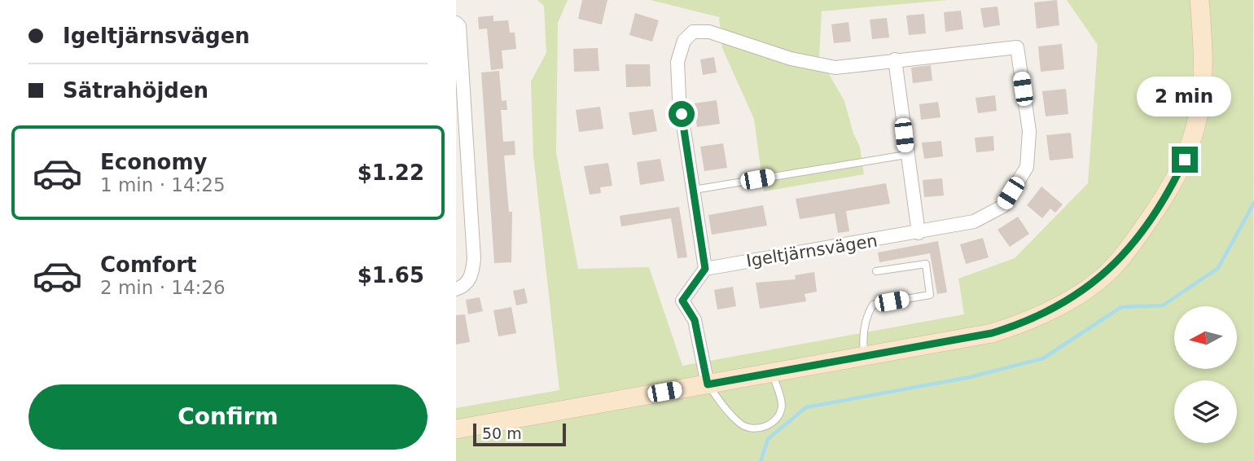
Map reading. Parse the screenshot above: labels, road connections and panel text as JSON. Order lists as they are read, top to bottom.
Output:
{
  "streets": {
    "street": ["Igeltjärnsvägen"]
  },
  "scale_bar": "50 m",
  "north": "left",
  "page": {
    "banner": ["Igeltjärnsvägen", "Sätrahöjden"],
    "bubble": "2 min",
    "list": [
      {
        "name": "Economy",
        "note": "1 min · 14:25",
        "value": "$1.22"
      },
      {
        "name": "Comfort",
        "note": "2 min · 14:26",
        "value": "$1.65"
      }
    ],
    "buttons": "Confirm",
    "scale": "50 m"
  }
}
